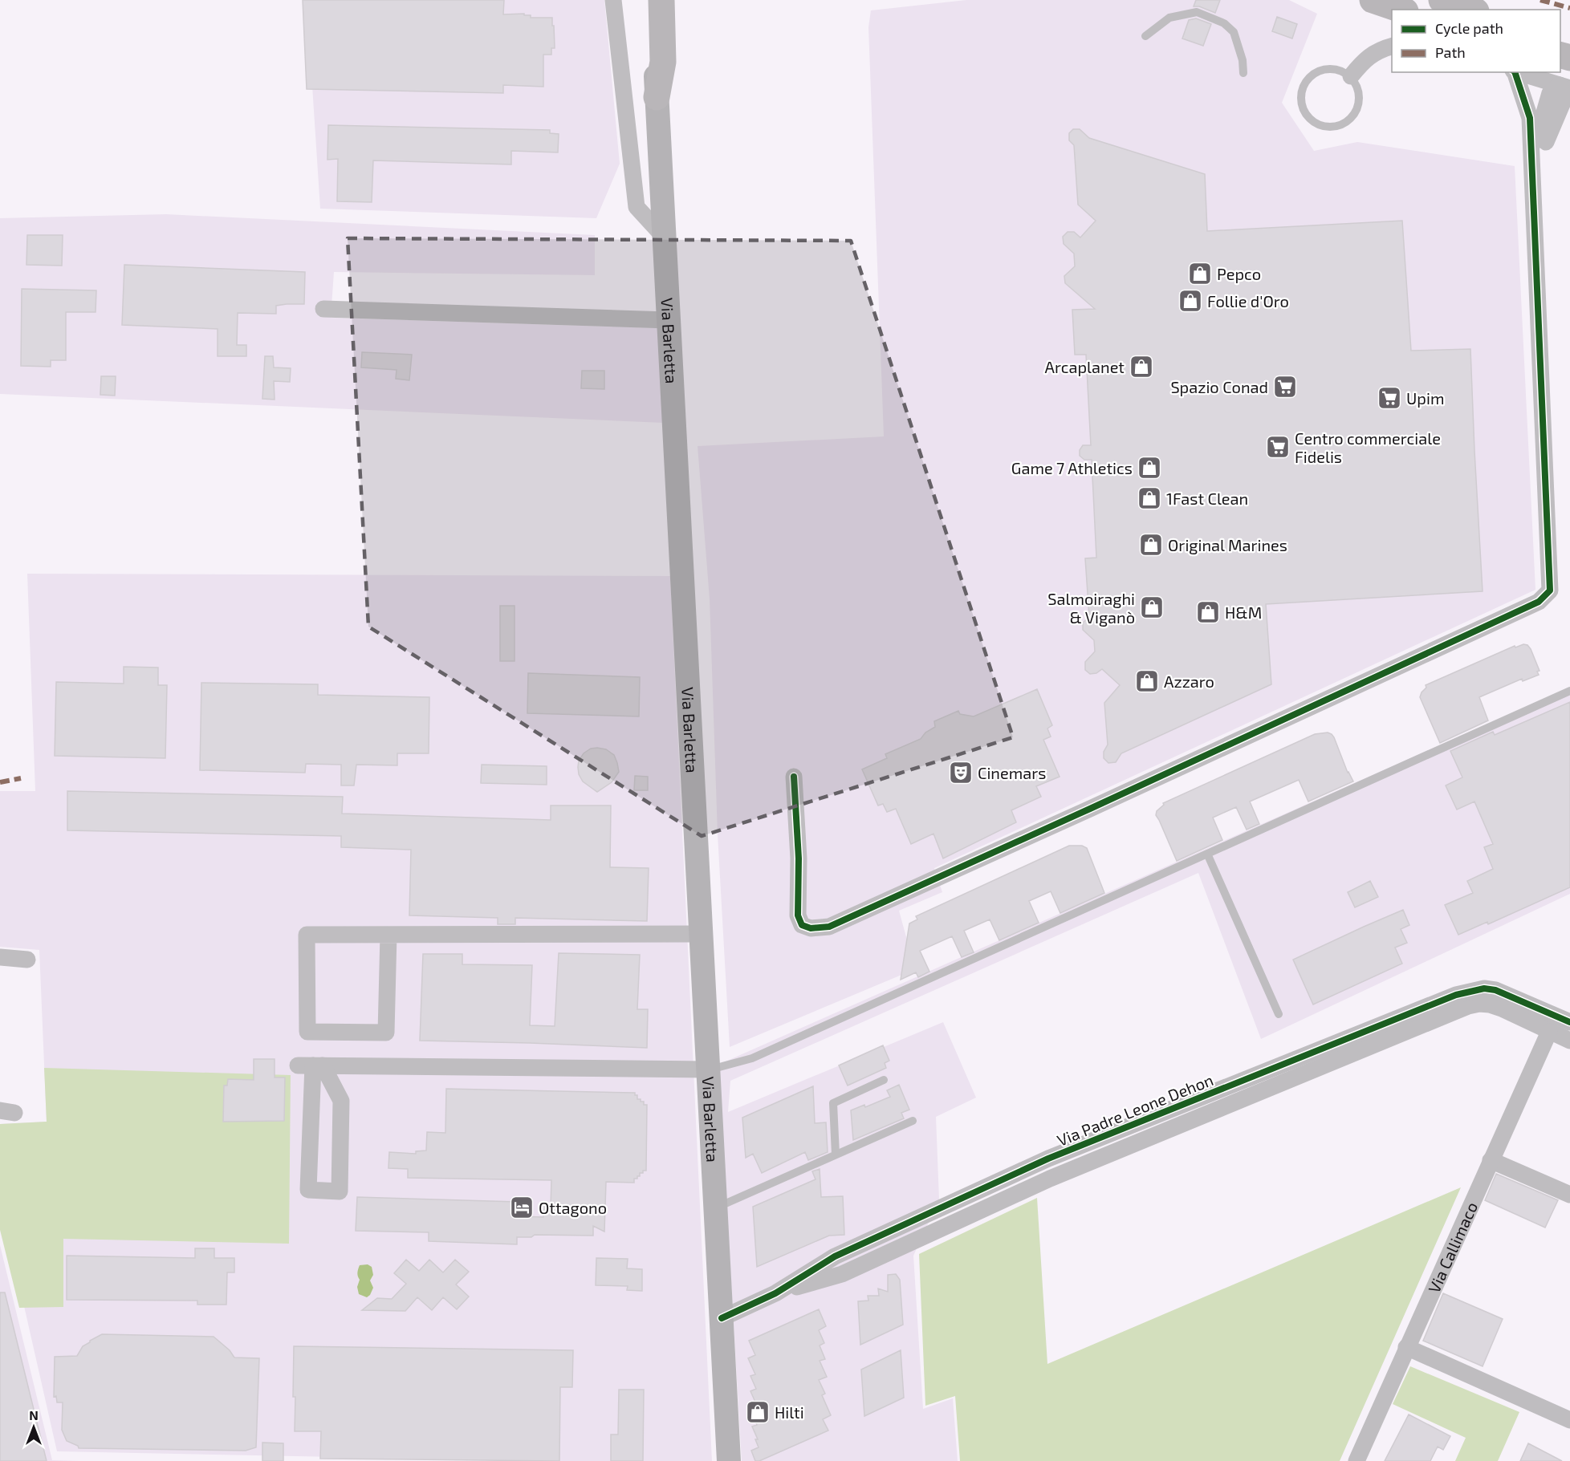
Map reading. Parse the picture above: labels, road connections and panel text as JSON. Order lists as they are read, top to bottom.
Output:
{
  "streets": {
    "main road": ["Via Barletta"],
    "street": ["Via Padre Leone Dehon", "Via Callimaco"]
  },
  "crossings": [
    ["Via Barletta", "Via Padre Leone Dehon"],
    ["Via Padre Leone Dehon", "Via Callimaco"]
  ],
  "places": {
    "shop": [
      "Pepco",
      "Follie d'Oro",
      "Arcaplanet",
      "Game 7 Athletics",
      "1Fast Clean",
      "Original Marines",
      "Salmoiraghi & Viganò",
      "H&M",
      "Azzaro",
      "Hilti"
    ],
    "supermarket": ["Spazio Conad", "Upim", "Centro commerciale Fidelis"],
    "theatre": ["Cinemars"],
    "hotel": ["Ottagono"]
  },
  "legend": ["Cycle path", "Path"],
  "north": "top"
}
